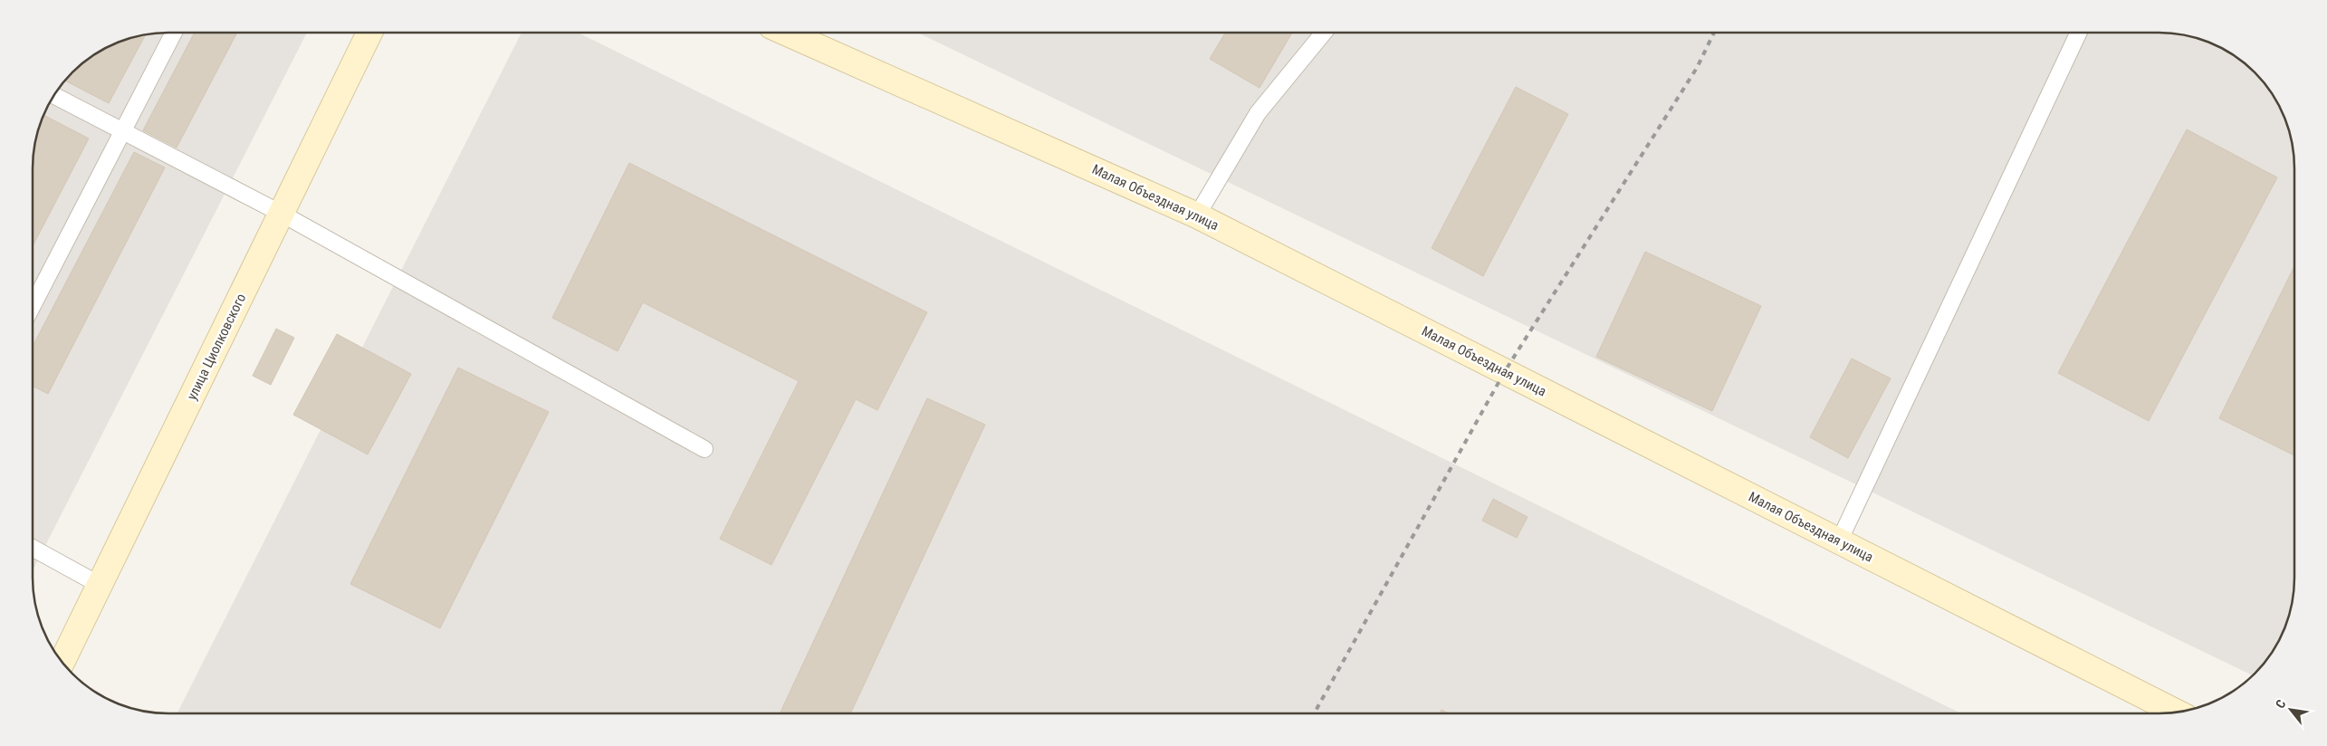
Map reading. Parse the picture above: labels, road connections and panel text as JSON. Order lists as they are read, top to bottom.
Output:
{
  "streets": {
    "street": ["Малая Объездная улица", "улица Циолковского"]
  },
  "north": "top left"
}
